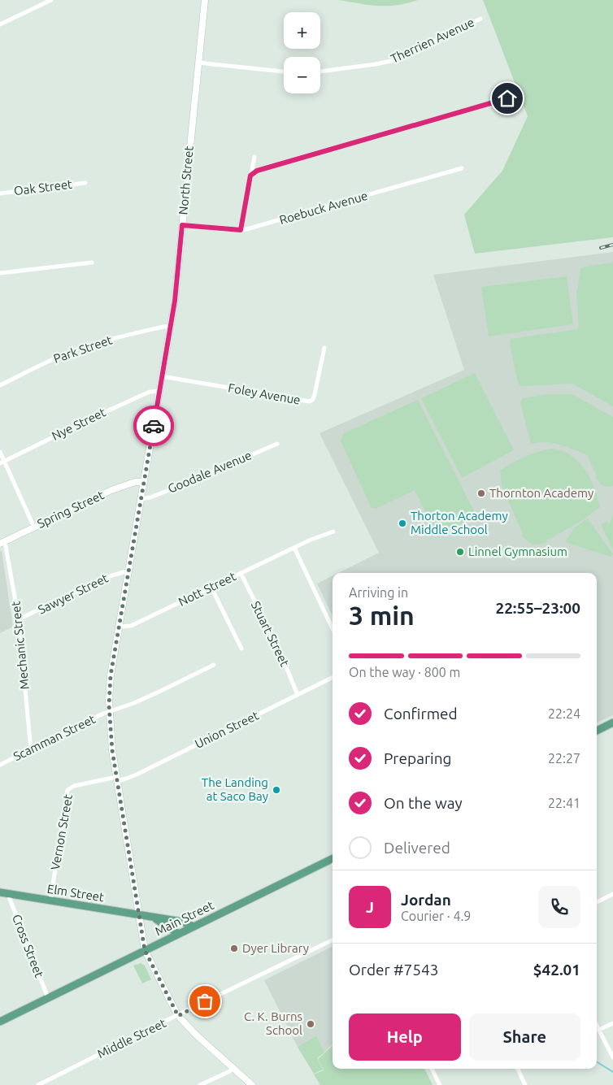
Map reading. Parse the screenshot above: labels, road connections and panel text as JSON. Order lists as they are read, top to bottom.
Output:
{
  "streets": {
    "main road": [
      "North Street",
      "Spring Street",
      "Elm Street",
      "Main Street"
    ],
    "street": [
      "Therrien Avenue",
      "Oak Street",
      "Roebuck Avenue",
      "Park Street",
      "Foley Avenue",
      "Nye Street",
      "Goodale Avenue",
      "Nott Street",
      "Sawyer Street",
      "Stuart Street",
      "Mechanic Street",
      "Union Street",
      "Scamman Street",
      "Vernon Street",
      "Cross Street",
      "Middle Street"
    ]
  },
  "crossings": [
    ["North Street", "Roebuck Avenue"],
    ["North Street", "Park Street"],
    ["North Street", "Foley Avenue"],
    ["North Street", "Nye Street"],
    ["North Street", "Goodale Avenue"],
    ["North Street", "Spring Street"],
    ["North Street", "Nott Street"],
    ["North Street", "Sawyer Street"],
    ["North Street", "Union Street"],
    ["North Street", "Scamman Street"],
    ["North Street", "Vernon Street"],
    ["North Street", "Elm Street"],
    ["North Street", "Main Street"],
    ["North Street", "Middle Street"],
    ["Spring Street", "Mechanic Street"],
    ["Nott Street", "Stuart Street"],
    ["Sawyer Street", "Mechanic Street"],
    ["Stuart Street", "Union Street"],
    ["Mechanic Street", "Scamman Street"],
    ["Union Street", "Vernon Street"],
    ["Vernon Street", "Elm Street"],
    ["Elm Street", "Main Street"],
    ["Elm Street", "Cross Street"],
    ["Main Street", "Cross Street"]
  ],
  "places": [
    "Thornton Academy",
    "Thorton Academy Middle School",
    "Linnel Gymnasium",
    "The Landing at Saco Bay",
    "Dyer Library",
    "C. K. Burns School"
  ],
  "page": {
    "map_buttons": ["+", "−"],
    "heading": ["3 min", "Arriving in", "22:55–23:00"],
    "panel": [
      "Jordan",
      "Courier · 4.9",
      "Order #7543",
      "$42.01"
    ],
    "bar": "On the way · 800 m",
    "list": [
      ["Confirmed", "22:24"],
      ["Preparing", "22:27"],
      ["On the way", "22:41"],
      "Delivered"
    ],
    "round": "J",
    "buttons": ["Help", "Share"]
  }
}
